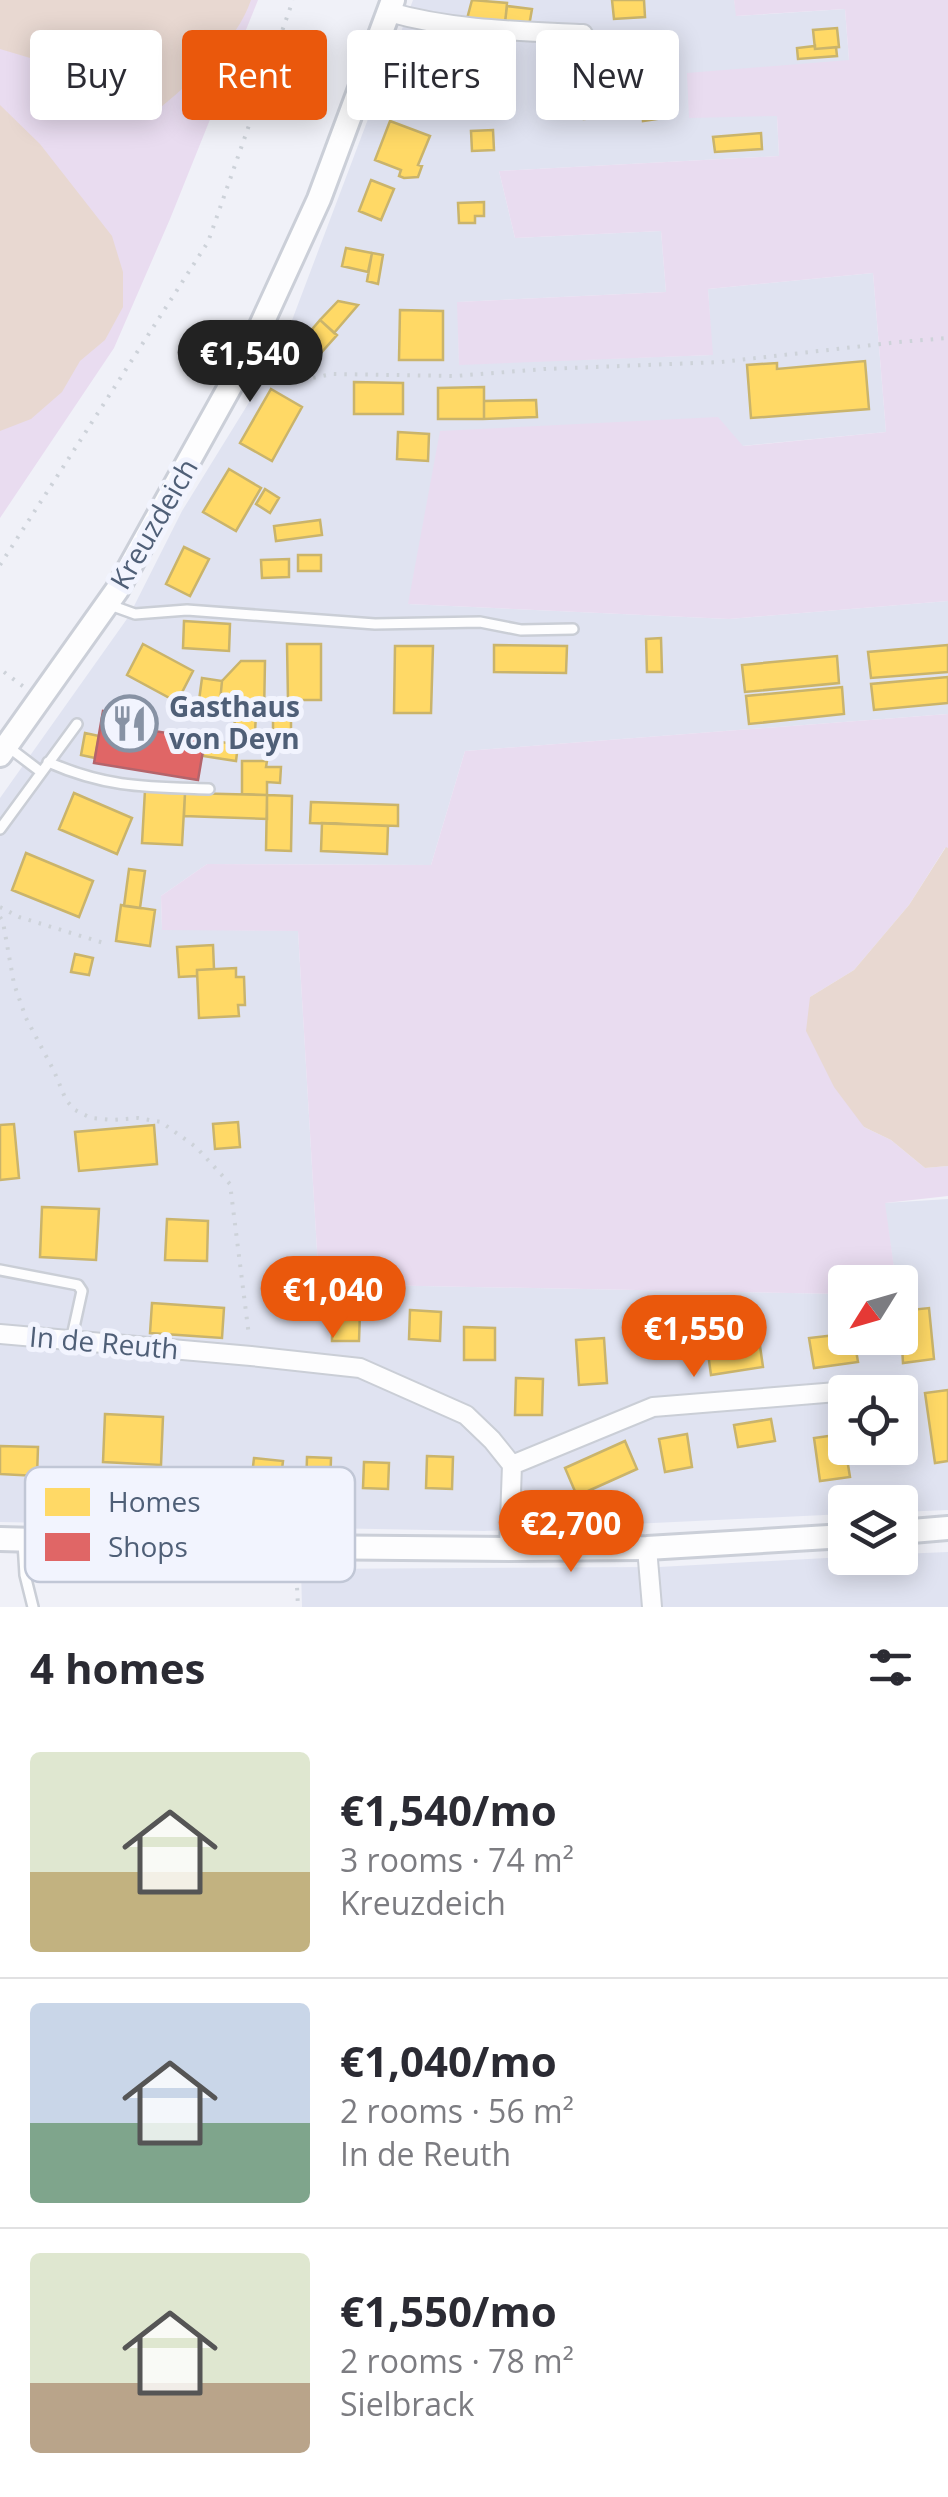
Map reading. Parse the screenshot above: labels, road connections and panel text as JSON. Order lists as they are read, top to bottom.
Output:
{
  "streets": {
    "street": ["Kreuzdeich", "In de Reuth"]
  },
  "places": {
    "restaurant": ["Gasthaus von Deyn"]
  },
  "legend": ["Homes", "Shops"],
  "north": "bottom left",
  "page": {
    "chip": [
      "Buy",
      "Rent",
      "Filters",
      "New"
    ],
    "price": [
      "€1,540",
      "€1,040",
      "€1,550",
      "€2,700"
    ],
    "heading": "4 homes",
    "list": [
      {
        "name": "€1,540/mo",
        "note": "3 rooms · 74 m² · Kreuzdeich"
      },
      {
        "name": "€1,040/mo",
        "note": "2 rooms · 56 m² · In de Reuth"
      },
      {
        "name": "€1,550/mo",
        "note": "2 rooms · 78 m² · Sielbrack"
      }
    ]
  }
}
